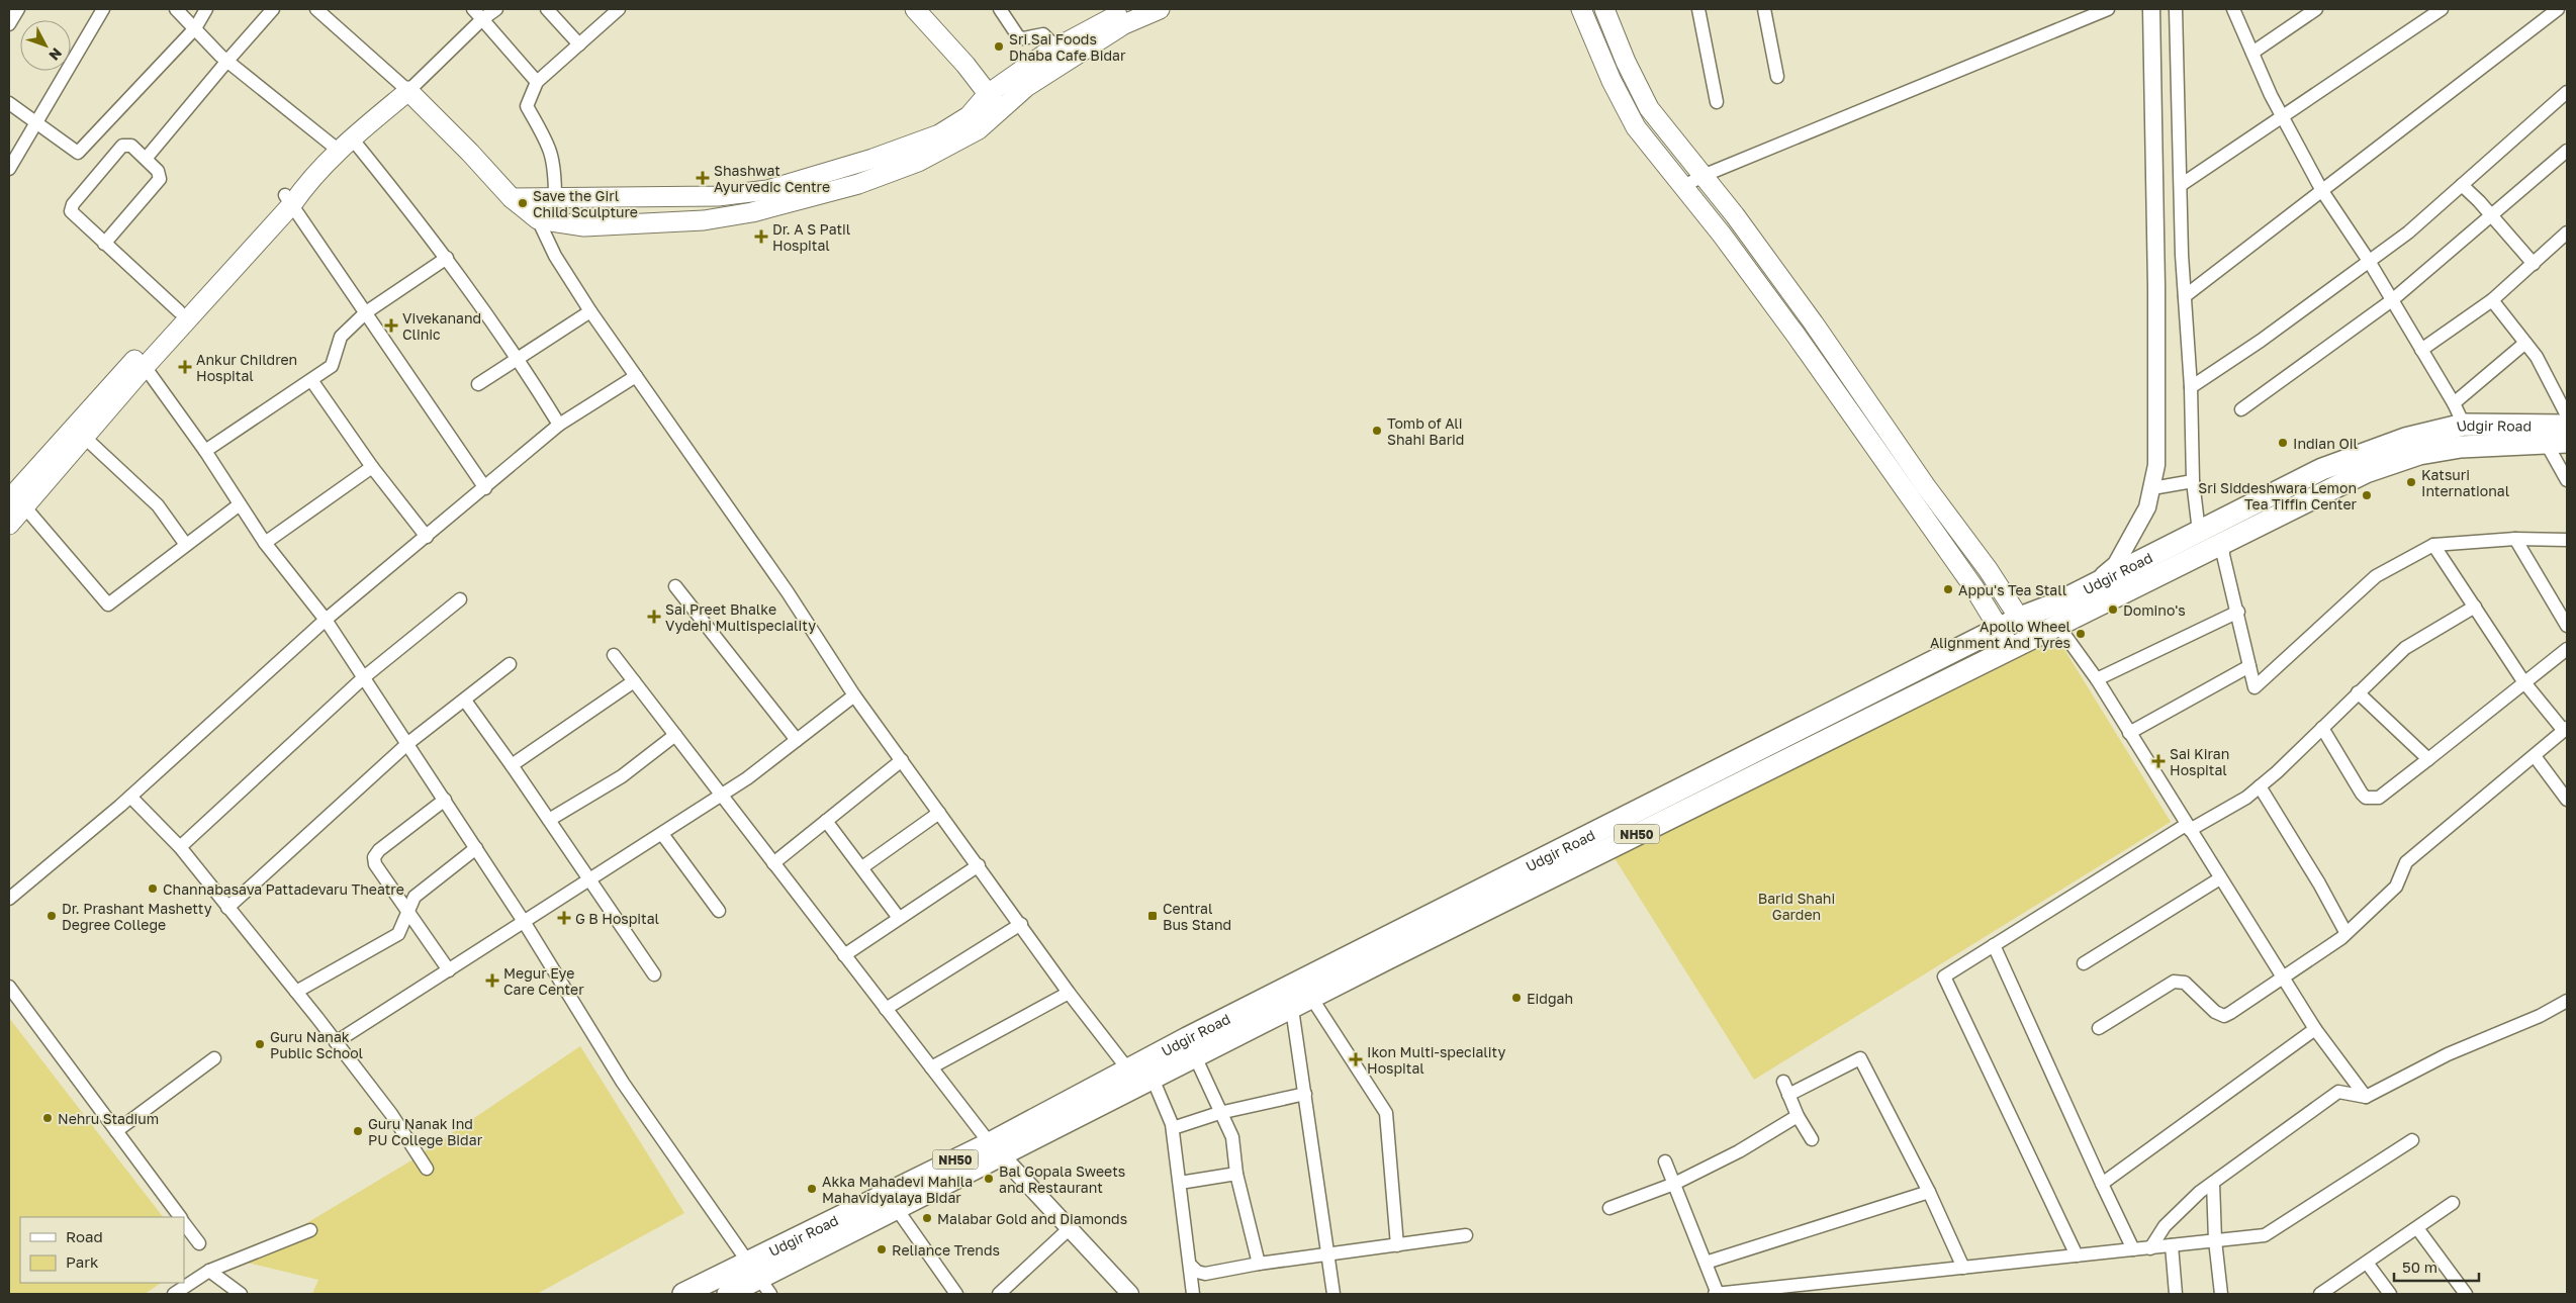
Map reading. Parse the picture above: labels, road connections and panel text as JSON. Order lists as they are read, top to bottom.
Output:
{
  "streets": {
    "highway": ["Udgir Road", "NH50"]
  },
  "parks": ["Barid Shahi Garden"],
  "places": {
    "other": [
      "Sri Sai Foods Dhaba Cafe Bidar",
      "Save the Girl Child Sculpture",
      "Tomb of Ali Shahi Barid",
      "Indian Oil",
      "Katsuri International",
      "Sri Siddeshwara Lemon Tea Tiffin Center",
      "Appu's Tea Stall",
      "Domino's",
      "Apollo Wheel Alignment And Tyres",
      "Channabasava Pattadevaru Theatre",
      "Dr. Prashant Mashetty Degree College",
      "Eidgah",
      "Guru Nanak Public School",
      "Nehru Stadium",
      "Guru Nanak Ind PU College Bidar",
      "Bal Gopala Sweets and Restaurant",
      "Akka Mahadevi Mahila Mahavidyalaya Bidar",
      "Malabar Gold and Diamonds",
      "Reliance Trends"
    ],
    "health": [
      "Shashwat Ayurvedic Centre",
      "Dr. A S Patil Hospital",
      "Vivekanand Clinic",
      "Ankur Children Hospital",
      "Sai Preet Bhalke Vydehi Multispeciality",
      "Sai Kiran Hospital",
      "G B Hospital",
      "Megur Eye Care Center",
      "Ikon Multi-speciality Hospital"
    ],
    "transit": ["Central Bus Stand"]
  },
  "legend": ["Road", "Park"],
  "scale_bar": "50 m",
  "north": "bottom right"
}
